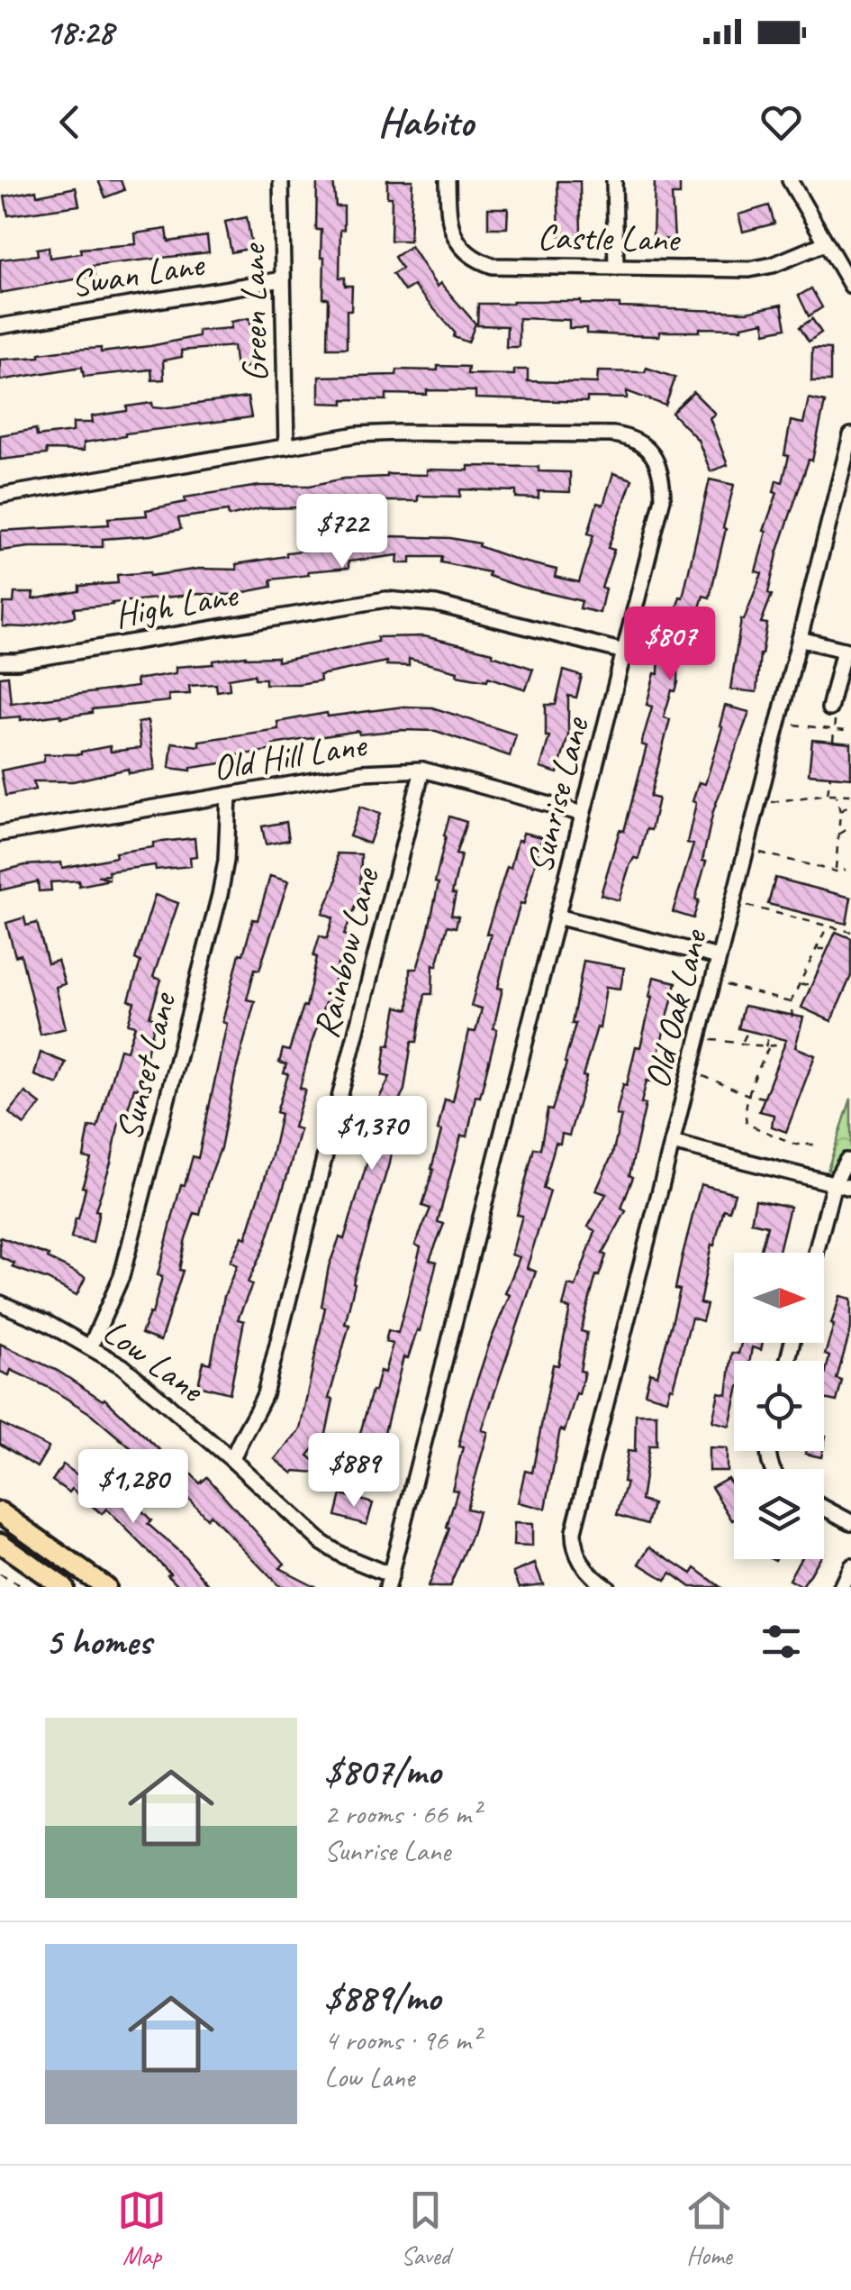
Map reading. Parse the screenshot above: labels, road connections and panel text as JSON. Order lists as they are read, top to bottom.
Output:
{
  "streets": {
    "street": [
      "Castle Lane",
      "Swan Lane",
      "Green Lane",
      "High Lane",
      "Old Hill Lane",
      "Sunrise Lane",
      "Rainbow Lane",
      "Old Oak Lane",
      "Sunset Lane",
      "Low Lane"
    ]
  },
  "crossings": [
    ["Swan Lane", "Green Lane"],
    ["Green Lane", "Sunrise Lane"],
    ["High Lane", "Sunrise Lane"],
    ["Old Hill Lane", "Sunrise Lane"],
    ["Old Hill Lane", "Rainbow Lane"],
    ["Old Hill Lane", "Sunset Lane"],
    ["Sunrise Lane", "Low Lane"],
    ["Rainbow Lane", "Low Lane"],
    ["Sunset Lane", "Low Lane"]
  ],
  "north": "right",
  "page": {
    "status": "18:28",
    "header": "Habito",
    "price": [
      "$722",
      "$807",
      "$1,370",
      "$889",
      "$1,280"
    ],
    "heading": "5 homes",
    "list": [
      {
        "name": "$807/mo",
        "note": "2 rooms · 66 m² · Sunrise Lane"
      },
      {
        "name": "$889/mo",
        "note": "4 rooms · 96 m² · Low Lane"
      }
    ],
    "tabs": ["Map", "Saved", "Home"]
  }
}
